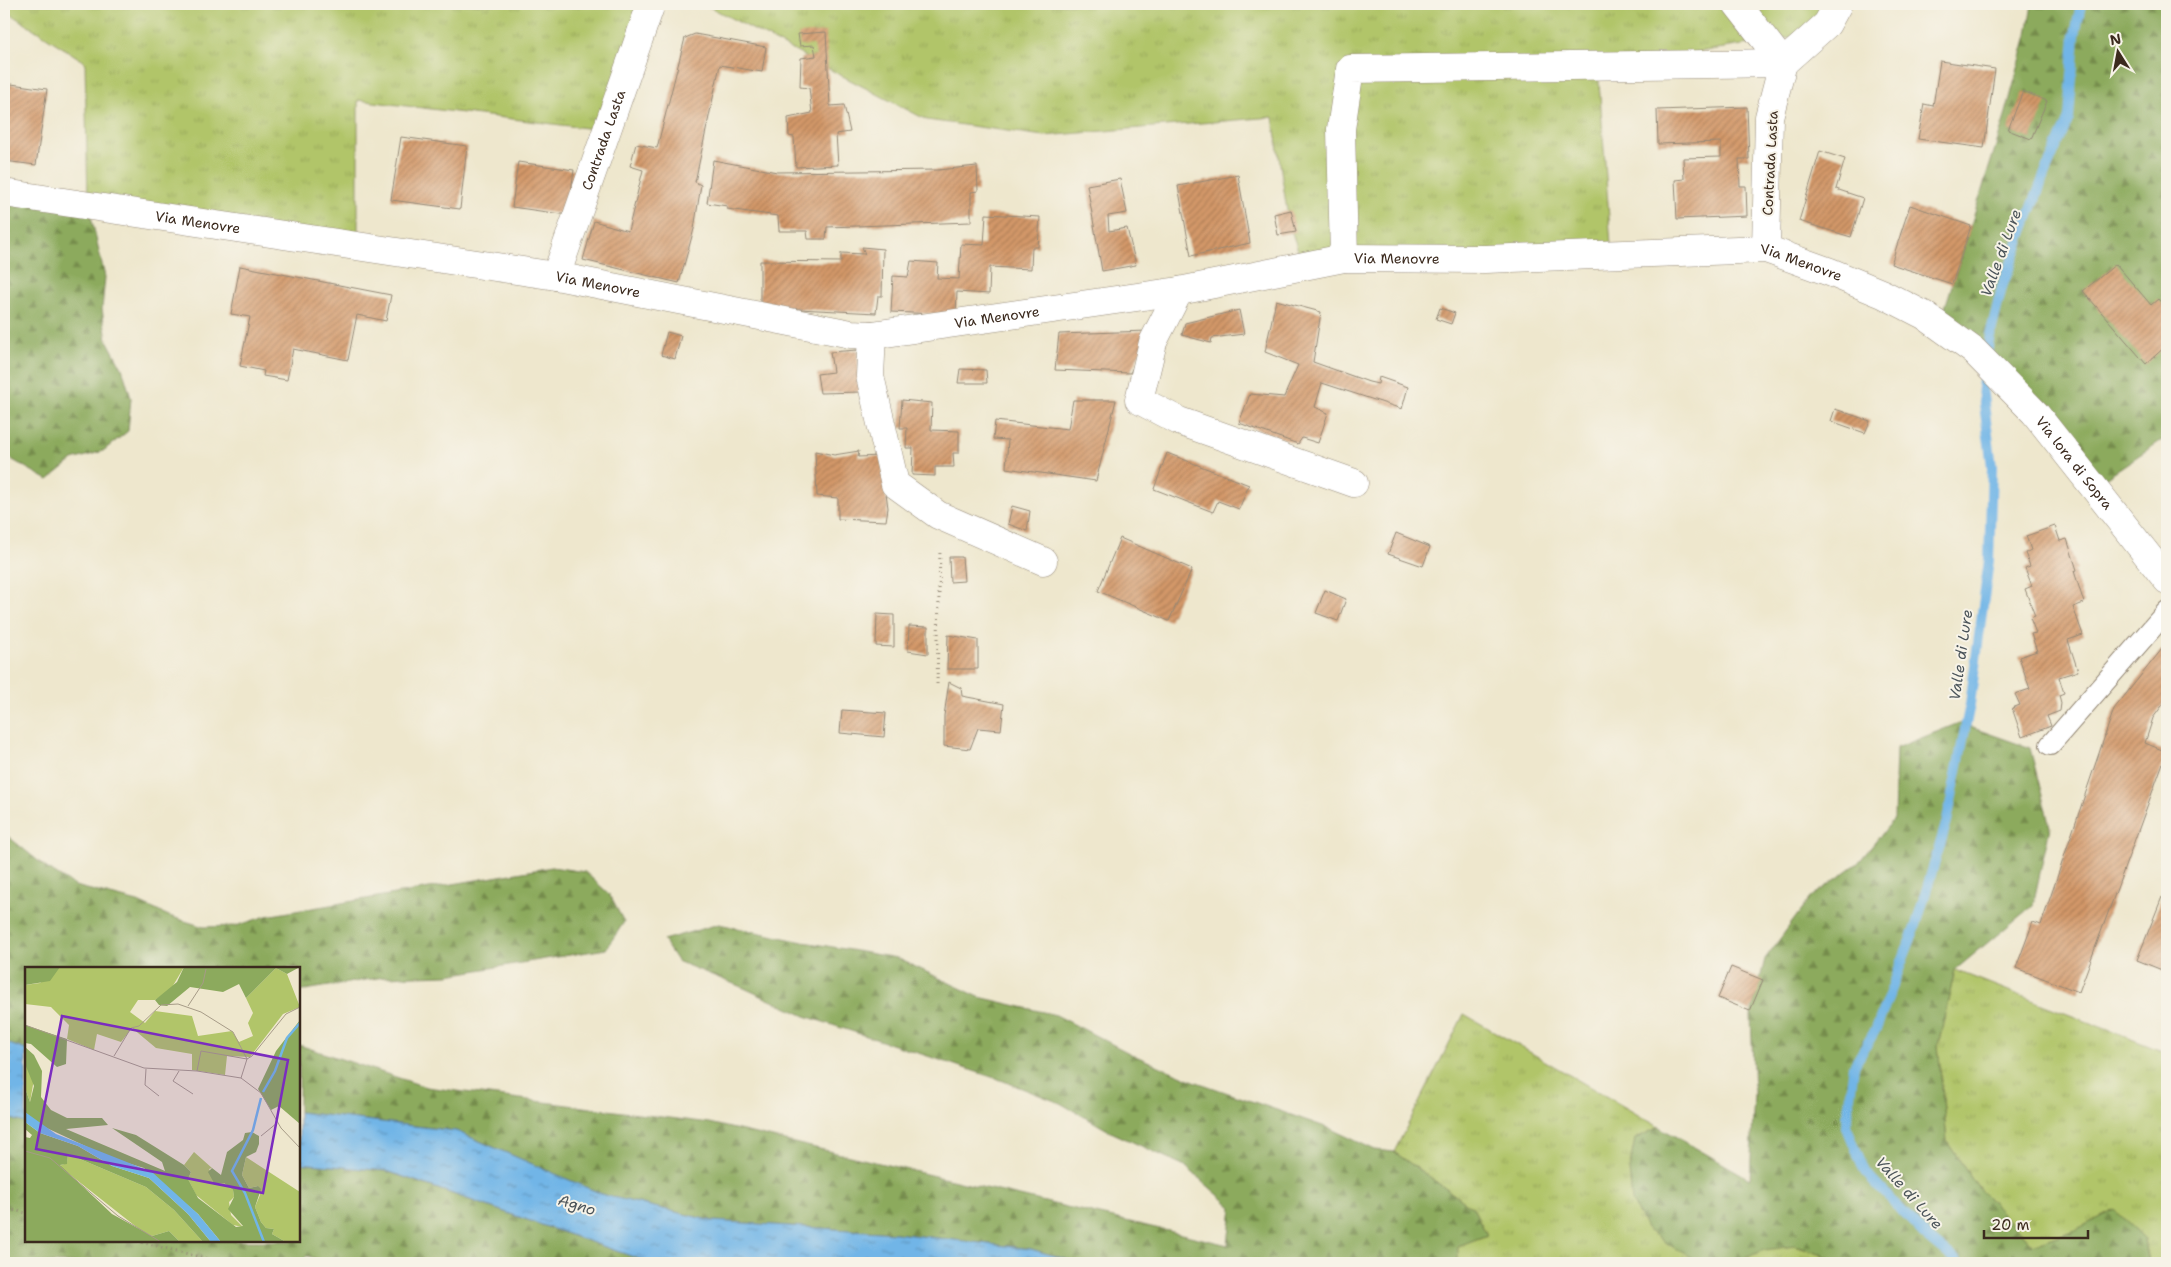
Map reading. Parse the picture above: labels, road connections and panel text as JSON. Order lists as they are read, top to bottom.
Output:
{
  "streets": {
    "street": ["Contrada Lasta", "Via Menovre", "Via lora di Sopra"]
  },
  "crossings": [
    ["Contrada Lasta", "Via Menovre"],
    ["Via Menovre", "Via lora di Sopra"]
  ],
  "water": ["Valle di Lure", "Agno"],
  "scale_bar": "20 m",
  "north": "top"
}
